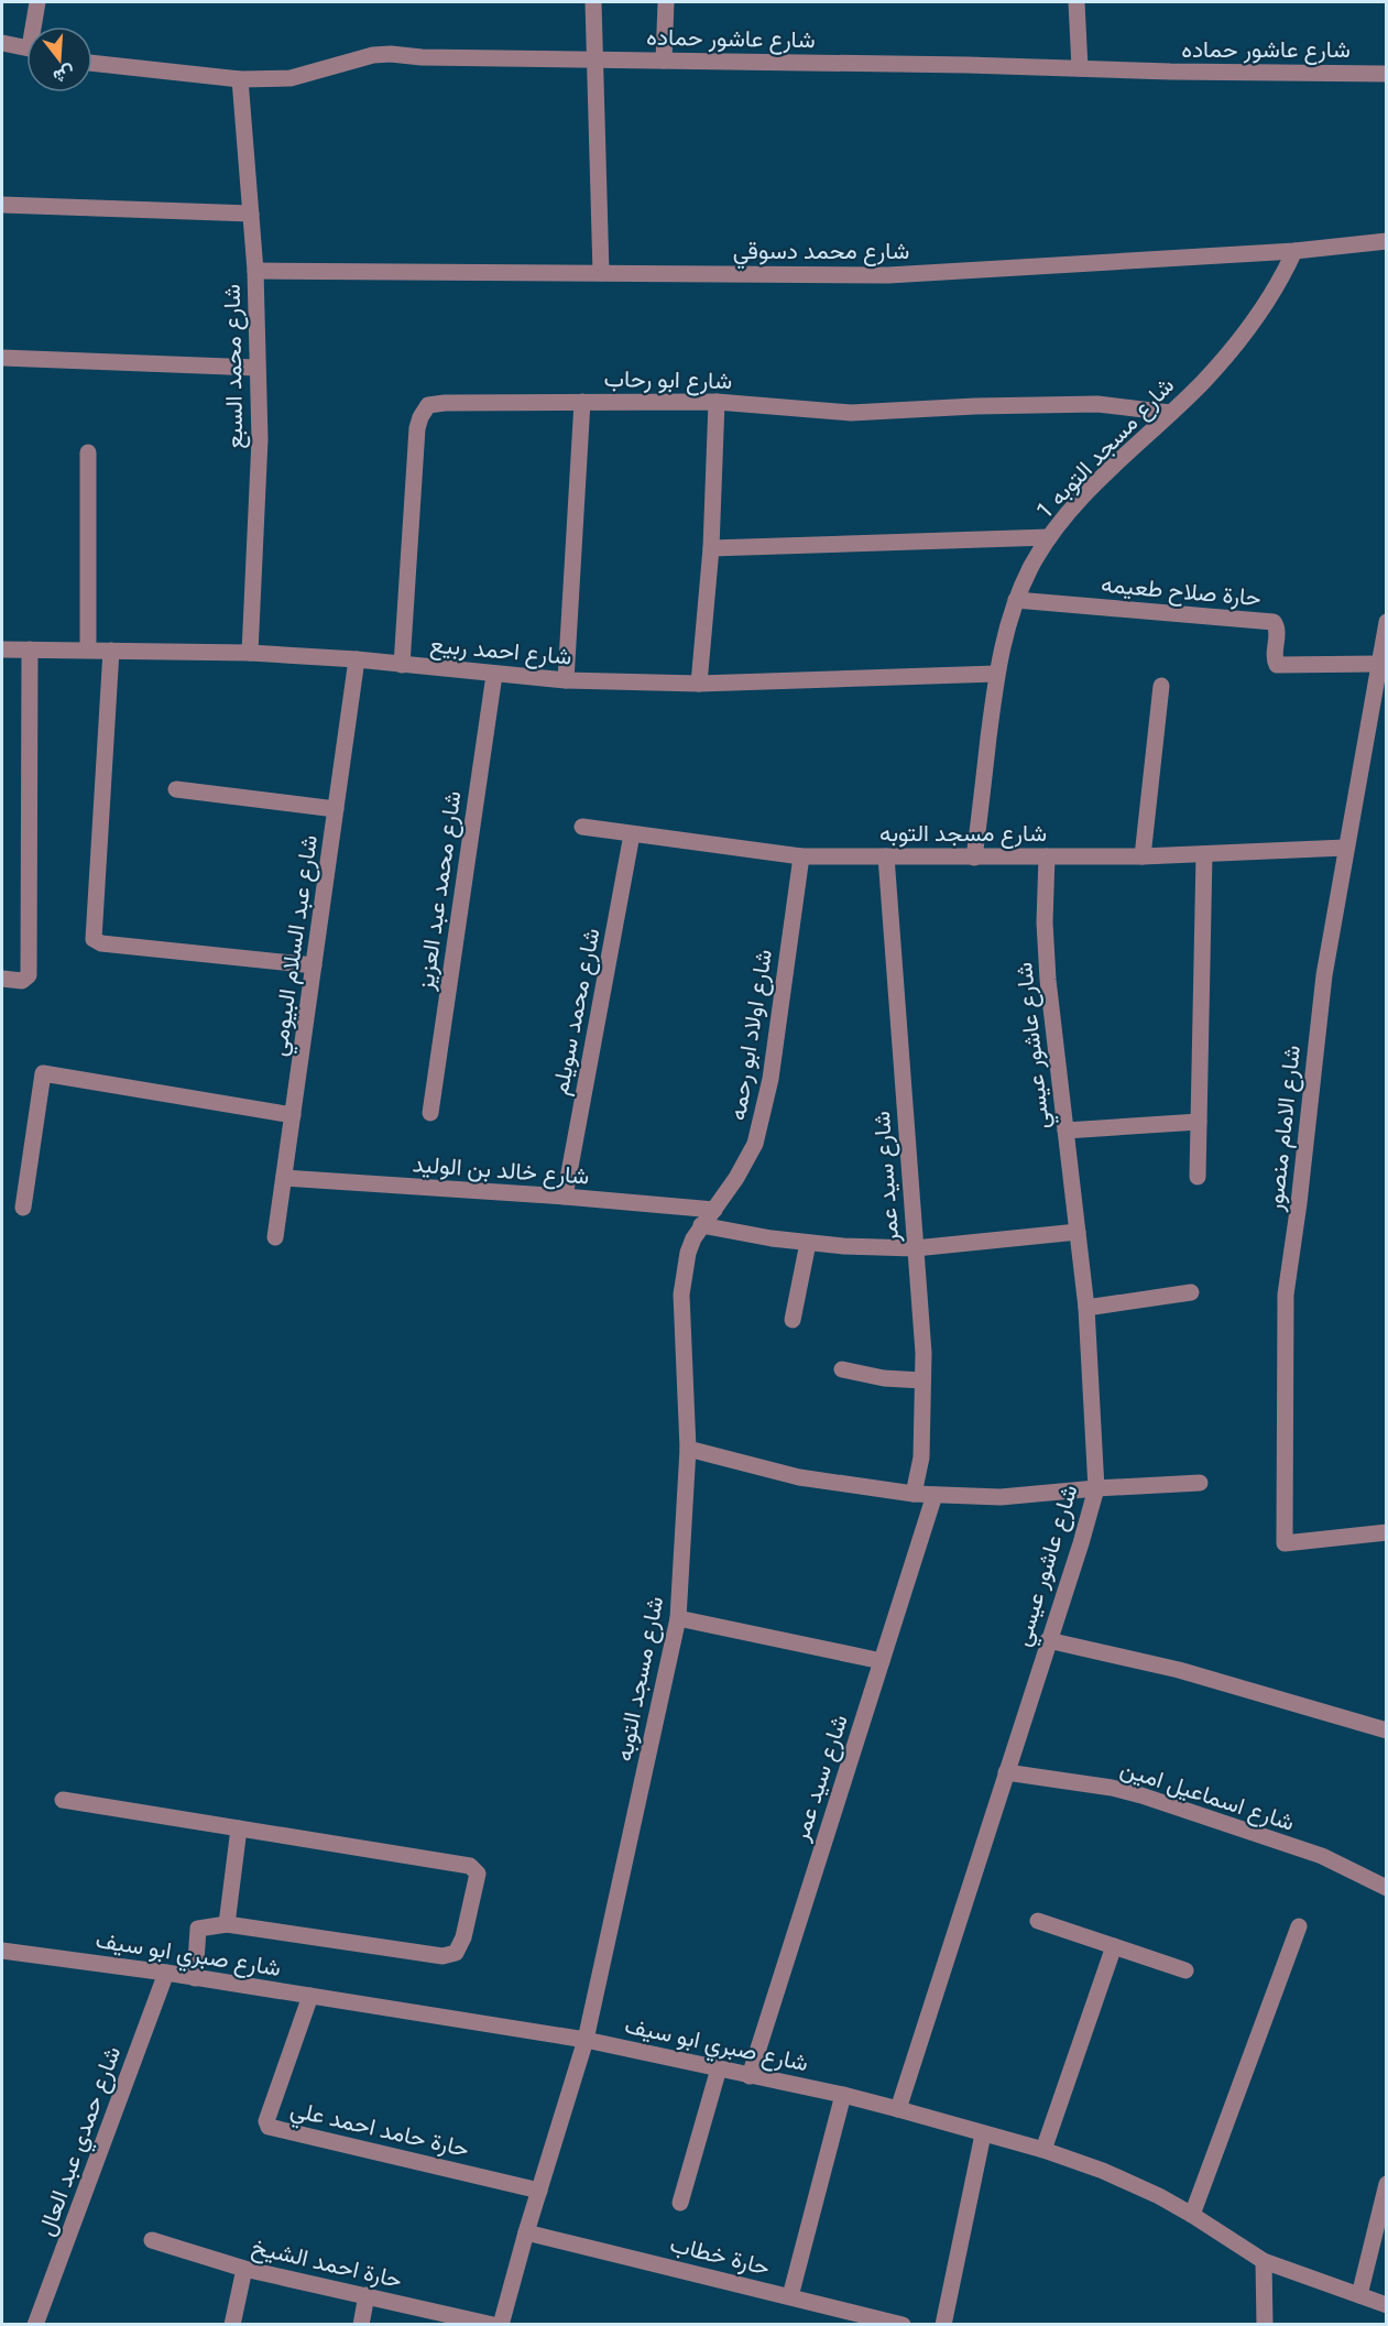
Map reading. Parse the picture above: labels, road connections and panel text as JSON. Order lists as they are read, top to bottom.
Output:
{
  "streets": {
    "street": [
      "شارع عاشور حماده",
      "شارع محمد دسوقي",
      "شارع محمد السبع",
      "شارع ابو رحاب",
      "شارع مسجد التوبه 1",
      "حارة صلاح طعيمه",
      "شارع احمد ربيع",
      "شارع مسجد التوبه",
      "شارع محمد عبد العزيز",
      "شارع عبد السلام البيومي",
      "شارع محمد سويلم",
      "شارع اولاد ابو رحمه",
      "شارع عاشور عيسي",
      "شارع الامام منصور",
      "شارع خالد بن الوليد",
      "شارع سيد عمر",
      "شارع اسماعيل امين",
      "شارع صبري ابو سيف",
      "حارة حامد احمد علي",
      "شارع حمدي عبد العال",
      "حارة خطاب",
      "حارة احمد الشيخ"
    ]
  },
  "crossings": [
    ["شارع عاشور حماده", "شارع محمد السبع"],
    ["شارع محمد دسوقي", "شارع محمد السبع"],
    ["شارع محمد دسوقي", "شارع مسجد التوبه 1"],
    ["شارع محمد السبع", "شارع احمد ربيع"],
    ["شارع ابو رحاب", "شارع مسجد التوبه 1"],
    ["شارع ابو رحاب", "شارع احمد ربيع"],
    ["شارع مسجد التوبه 1", "حارة صلاح طعيمه"],
    ["شارع مسجد التوبه 1", "شارع احمد ربيع"],
    ["شارع مسجد التوبه 1", "شارع مسجد التوبه"],
    ["حارة صلاح طعيمه", "شارع الامام منصور"],
    ["شارع احمد ربيع", "شارع محمد عبد العزيز"],
    ["شارع احمد ربيع", "شارع عبد السلام البيومي"],
    ["شارع مسجد التوبه", "شارع محمد سويلم"],
    ["شارع مسجد التوبه", "شارع اولاد ابو رحمه"],
    ["شارع مسجد التوبه", "شارع عاشور عيسي"],
    ["شارع مسجد التوبه", "شارع الامام منصور"],
    ["شارع مسجد التوبه", "شارع خالد بن الوليد"],
    ["شارع مسجد التوبه", "شارع سيد عمر"],
    ["شارع مسجد التوبه", "شارع صبري ابو سيف"],
    ["شارع مسجد التوبه", "حارة حامد احمد علي"],
    ["شارع مسجد التوبه", "حارة خطاب"],
    ["شارع عبد السلام البيومي", "شارع خالد بن الوليد"],
    ["شارع محمد سويلم", "شارع خالد بن الوليد"],
    ["شارع اولاد ابو رحمه", "شارع خالد بن الوليد"],
    ["شارع عاشور عيسي", "شارع اسماعيل امين"],
    ["شارع عاشور عيسي", "شارع صبري ابو سيف"],
    ["شارع سيد عمر", "شارع صبري ابو سيف"],
    ["شارع صبري ابو سيف", "حارة حامد احمد علي"],
    ["شارع صبري ابو سيف", "شارع حمدي عبد العال"]
  ],
  "north": "bottom"
}
